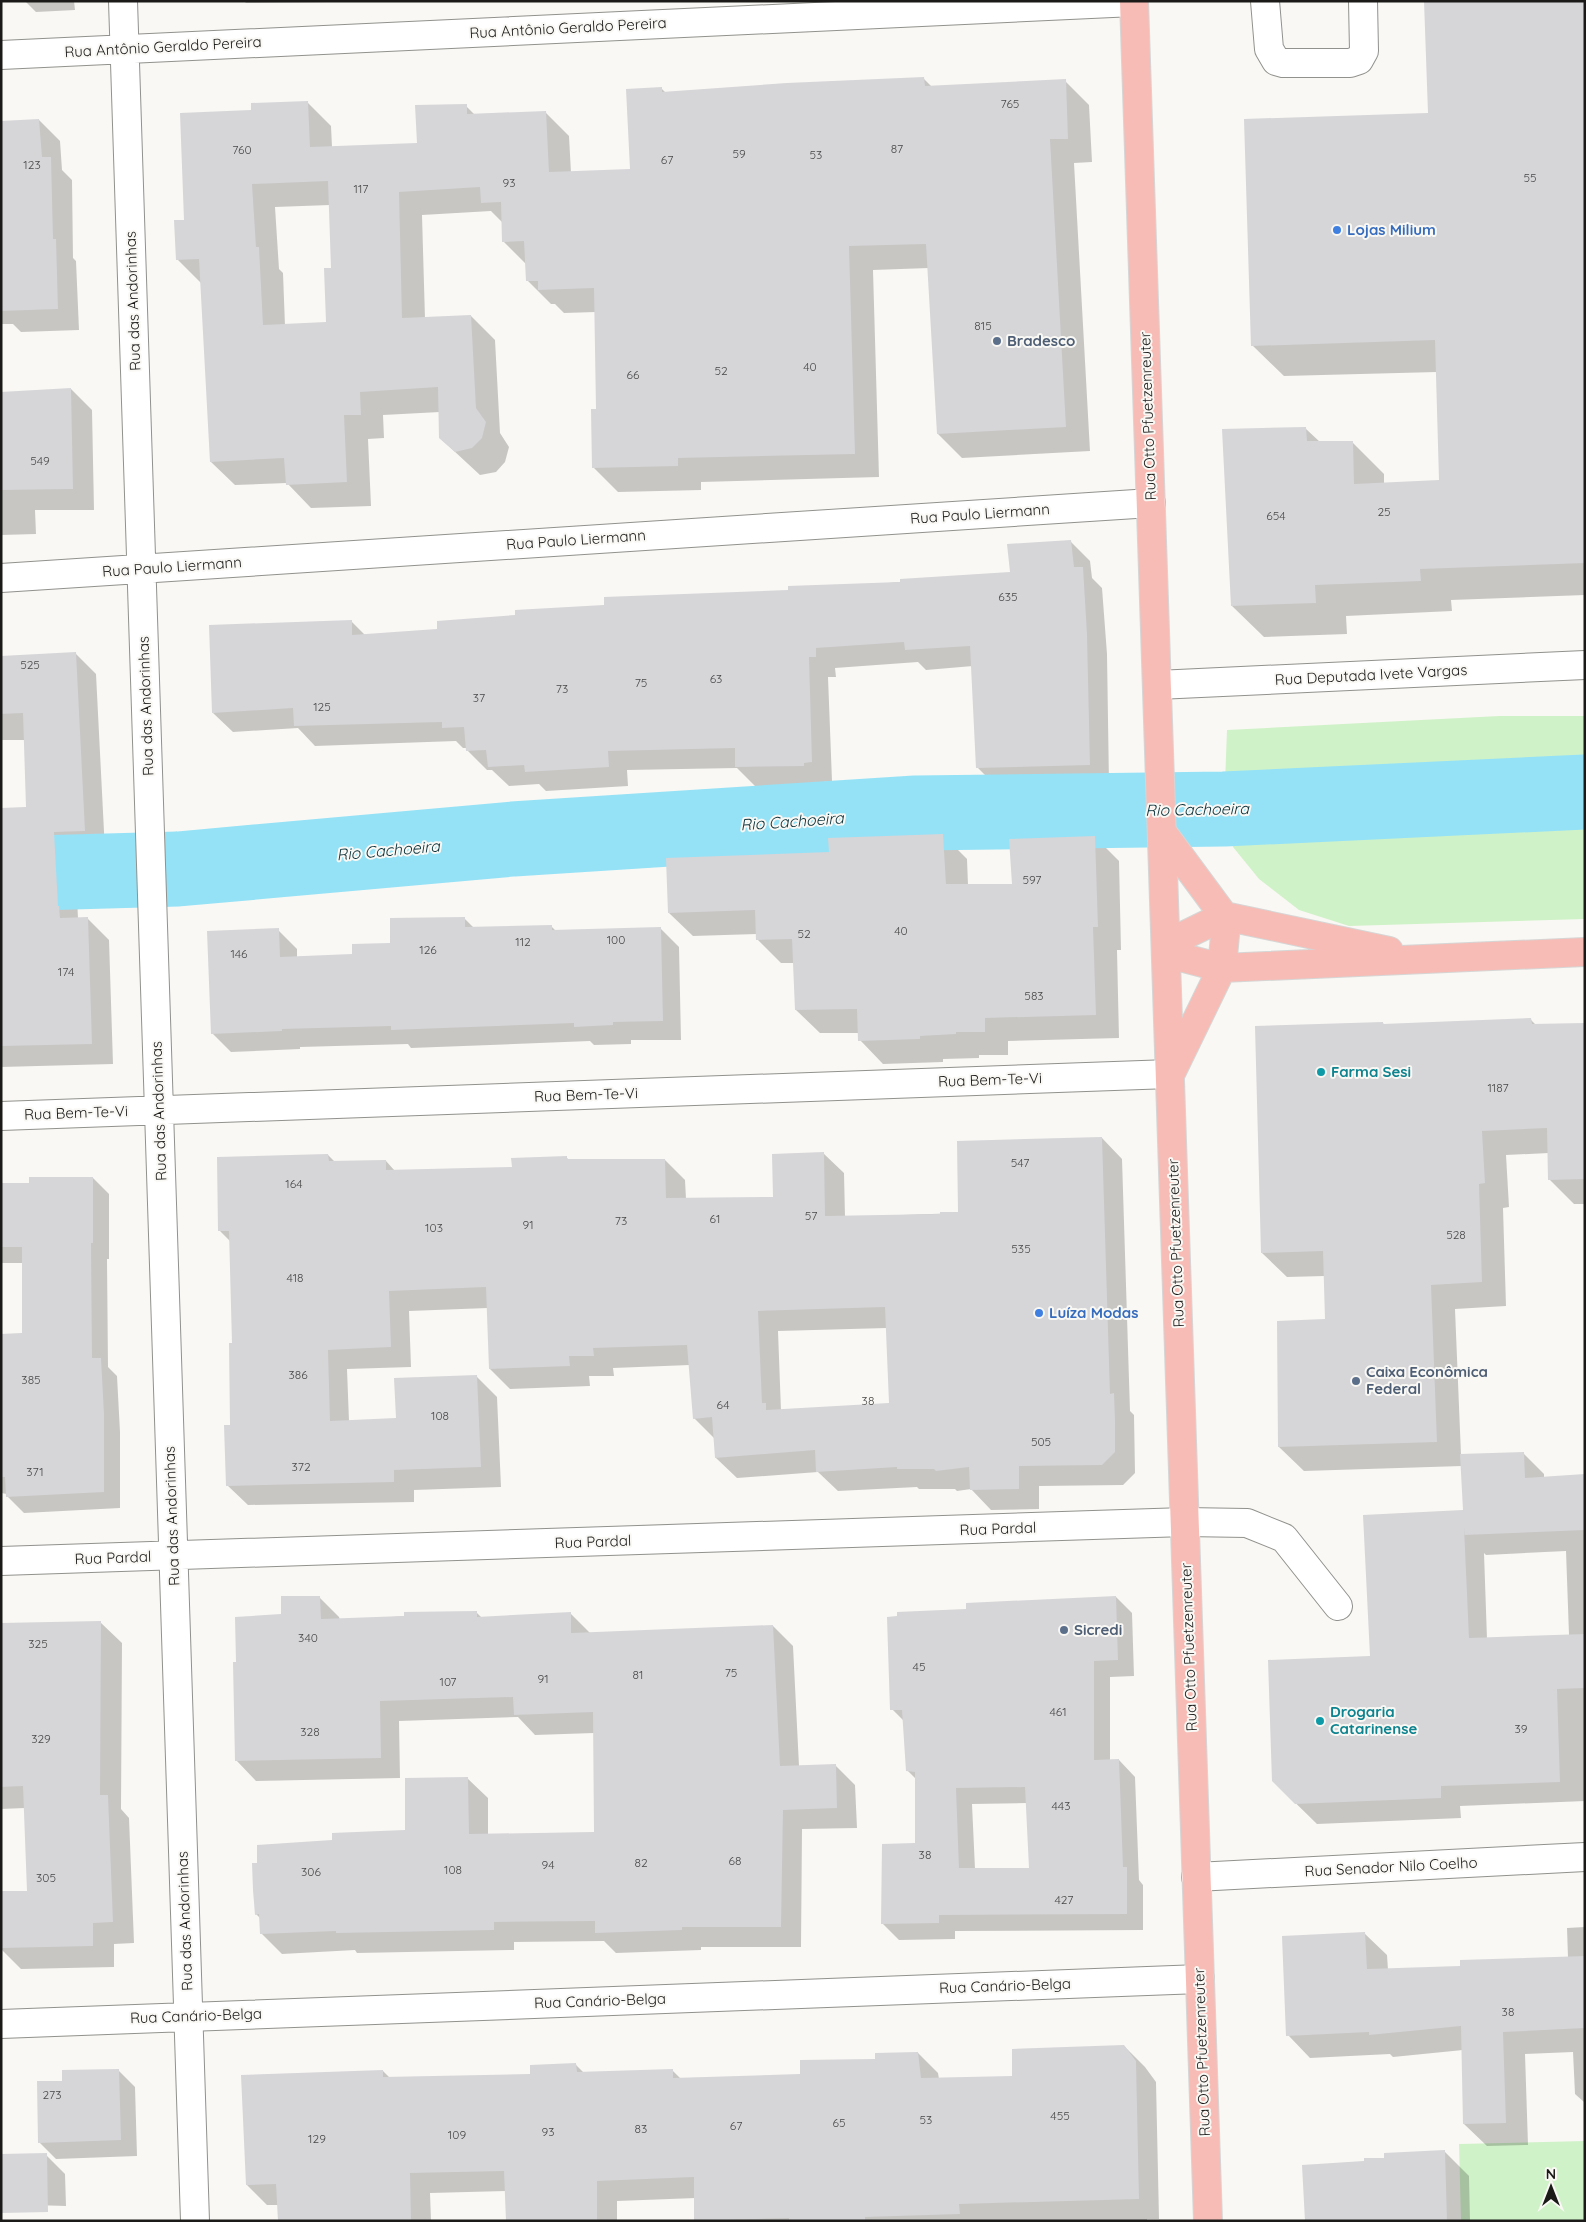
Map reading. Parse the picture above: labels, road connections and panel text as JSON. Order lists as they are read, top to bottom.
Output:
{
  "streets": {
    "main road": ["Rua Otto Pfuetzenreuter"],
    "street": [
      "Rua Antônio Geraldo Pereira",
      "Rua das Andorinhas",
      "Rua Paulo Liermann",
      "Rua Deputada Ivete Vargas",
      "Rua Bem-Te-Vi",
      "Rua Pardal",
      "Rua Senador Nilo Coelho",
      "Rua Canário-Belga"
    ]
  },
  "crossings": [
    ["Rua Antônio Geraldo Pereira", "Rua das Andorinhas"],
    ["Rua Antônio Geraldo Pereira", "Rua Otto Pfuetzenreuter"],
    ["Rua das Andorinhas", "Rua Paulo Liermann"],
    ["Rua das Andorinhas", "Rua Bem-Te-Vi"],
    ["Rua das Andorinhas", "Rua Pardal"],
    ["Rua das Andorinhas", "Rua Canário-Belga"],
    ["Rua Otto Pfuetzenreuter", "Rua Paulo Liermann"],
    ["Rua Otto Pfuetzenreuter", "Rua Deputada Ivete Vargas"],
    ["Rua Otto Pfuetzenreuter", "Rua Bem-Te-Vi"],
    ["Rua Otto Pfuetzenreuter", "Rua Pardal"],
    ["Rua Otto Pfuetzenreuter", "Rua Senador Nilo Coelho"],
    ["Rua Otto Pfuetzenreuter", "Rua Canário-Belga"]
  ],
  "water": ["Rio Cachoeira"],
  "places": [
    "Lojas Milium",
    "Bradesco",
    "Farma Sesi",
    "Luíza Modas",
    "Caixa Econômica Federal",
    "Sicredi",
    "Drogaria Catarinense"
  ],
  "house_numbers": [
    "765",
    "87",
    "760",
    "59",
    "53",
    "67",
    "123",
    "55",
    "93",
    "117",
    "815",
    "40",
    "52",
    "66",
    "549",
    "25",
    "654",
    "635",
    "525",
    "63",
    "75",
    "73",
    "37",
    "125",
    "597",
    "40",
    "52",
    "100",
    "112",
    "126",
    "146",
    "174",
    "583",
    "1187",
    "547",
    "164",
    "57",
    "61",
    "73",
    "91",
    "103",
    "528",
    "535",
    "418",
    "386",
    "385",
    "38",
    "64",
    "108",
    "505",
    "372",
    "371",
    "340",
    "325",
    "45",
    "75",
    "81",
    "91",
    "107",
    "461",
    "39",
    "328",
    "329",
    "443",
    "38",
    "68",
    "82",
    "94",
    "108",
    "306",
    "305",
    "427",
    "38",
    "273",
    "455",
    "53",
    "65",
    "67",
    "83",
    "93",
    "109",
    "129"
  ],
  "north": "top"
}
